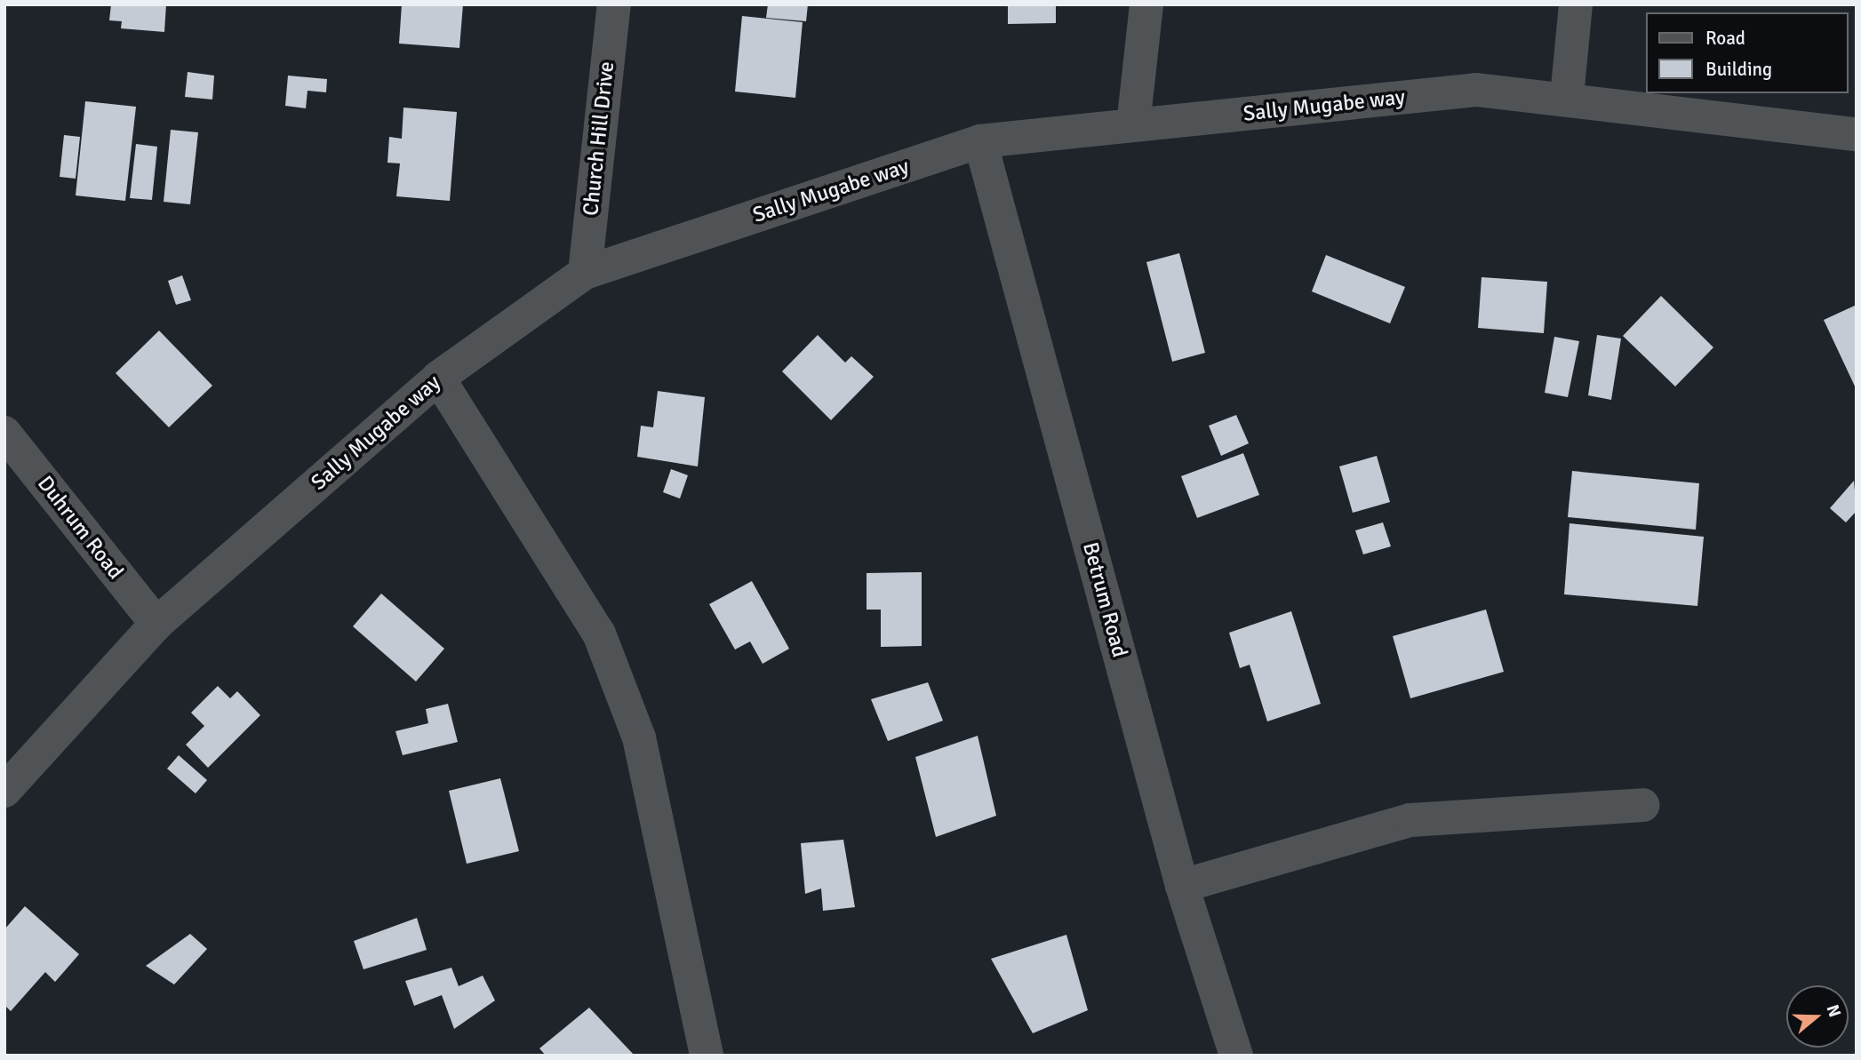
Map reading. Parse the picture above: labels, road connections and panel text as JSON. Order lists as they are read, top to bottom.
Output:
{
  "streets": {
    "street": [
      "Sally Mugabe way",
      "Church Hill Drive",
      "Duhrum Road",
      "Betrum Road"
    ]
  },
  "crossings": [
    ["Sally Mugabe way", "Church Hill Drive"],
    ["Sally Mugabe way", "Duhrum Road"],
    ["Sally Mugabe way", "Betrum Road"]
  ],
  "legend": ["Road", "Building"],
  "north": "right"
}
